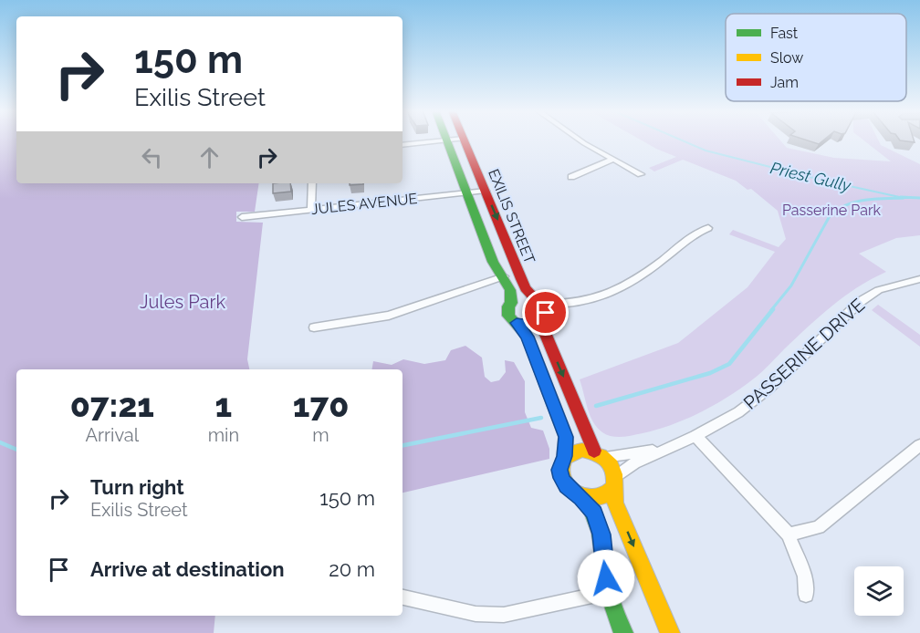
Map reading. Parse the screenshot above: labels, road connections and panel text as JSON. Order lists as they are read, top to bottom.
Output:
{
  "streets": {
    "street": ["JULES AVENUE", "EXILIS STREET", "PASSERINE DRIVE"]
  },
  "crossings": [
    ["JULES AVENUE", "EXILIS STREET"],
    ["EXILIS STREET", "PASSERINE DRIVE"]
  ],
  "water": ["Priest Gully"],
  "parks": ["Passerine Park", "Jules Park"],
  "legend": ["Fast", "Slow", "Jam"],
  "page": {
    "turn": ["150 m", "Exilis Street"],
    "eta": [
      "07:21",
      "Arrival",
      "1",
      "min",
      "170",
      "m"
    ],
    "list": [
      {
        "name": "Turn right",
        "note": "Exilis Street",
        "value": "150 m"
      },
      {
        "name": "Arrive at destination",
        "value": "20 m"
      }
    ]
  }
}
